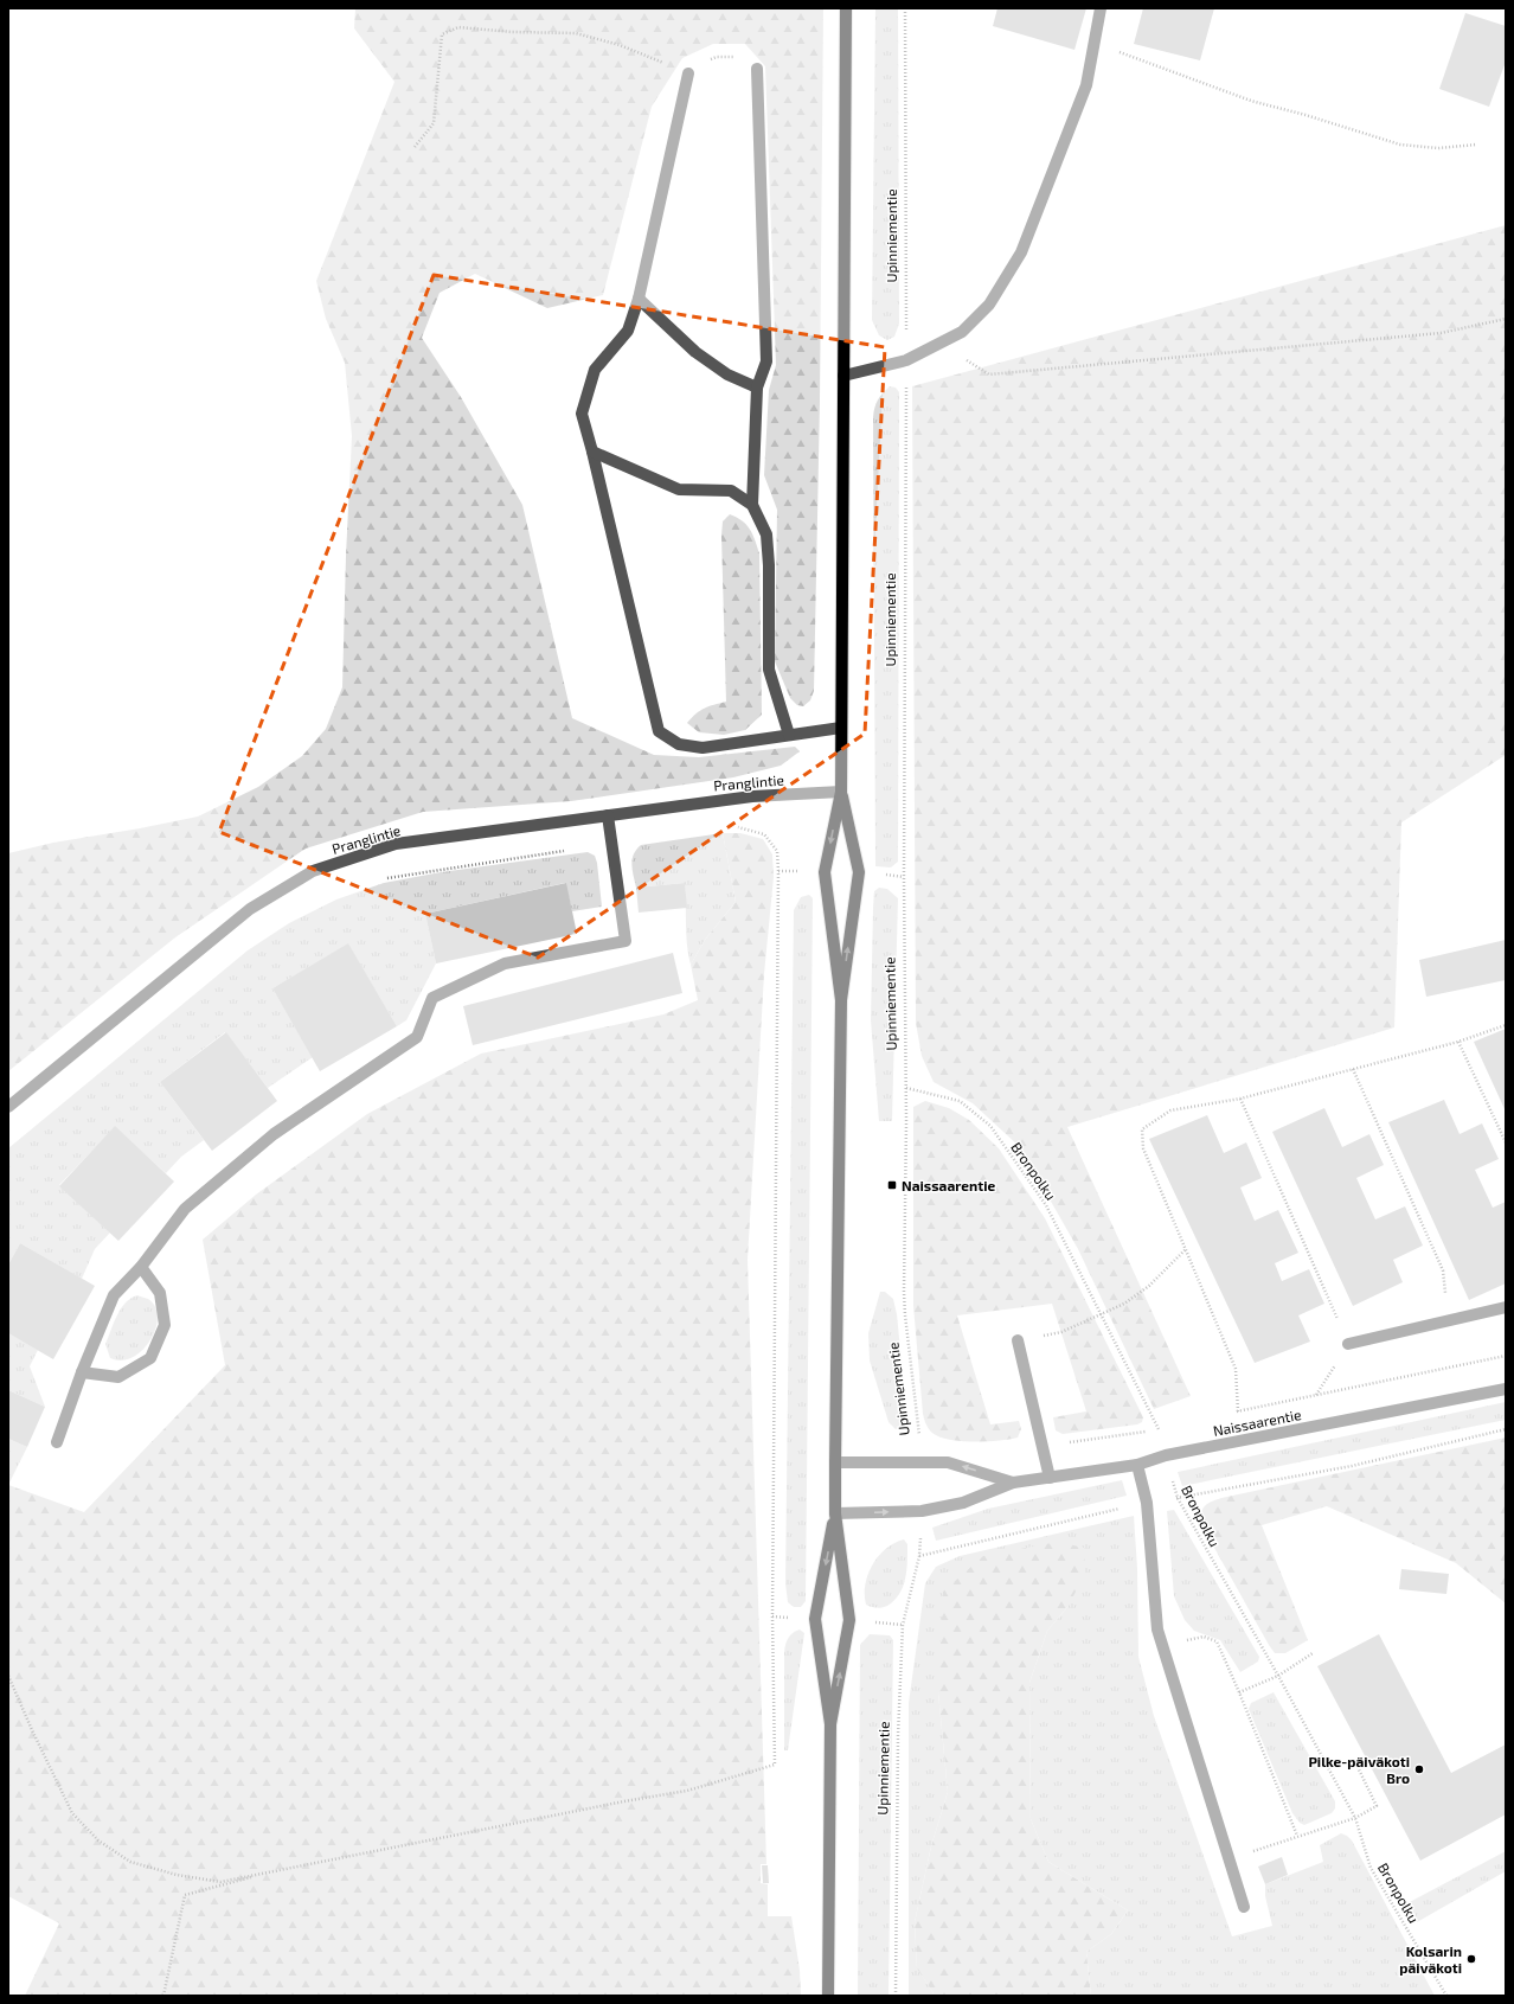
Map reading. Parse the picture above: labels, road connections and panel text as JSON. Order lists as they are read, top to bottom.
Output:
{
  "streets": {
    "street": ["Pranglintie", "Naissaarentie"],
    "path": ["Upinniementie", "Bronpolku"]
  },
  "crossings": [
    ["Upinniementie", "Bronpolku"],
    ["Upinniementie", "Naissaarentie"],
    ["Bronpolku", "Naissaarentie"]
  ],
  "places": {
    "transit": ["Naissaarentie"],
    "other": ["Pilke-päiväkoti Bro", "Kolsarin päiväkoti"]
  }
}
